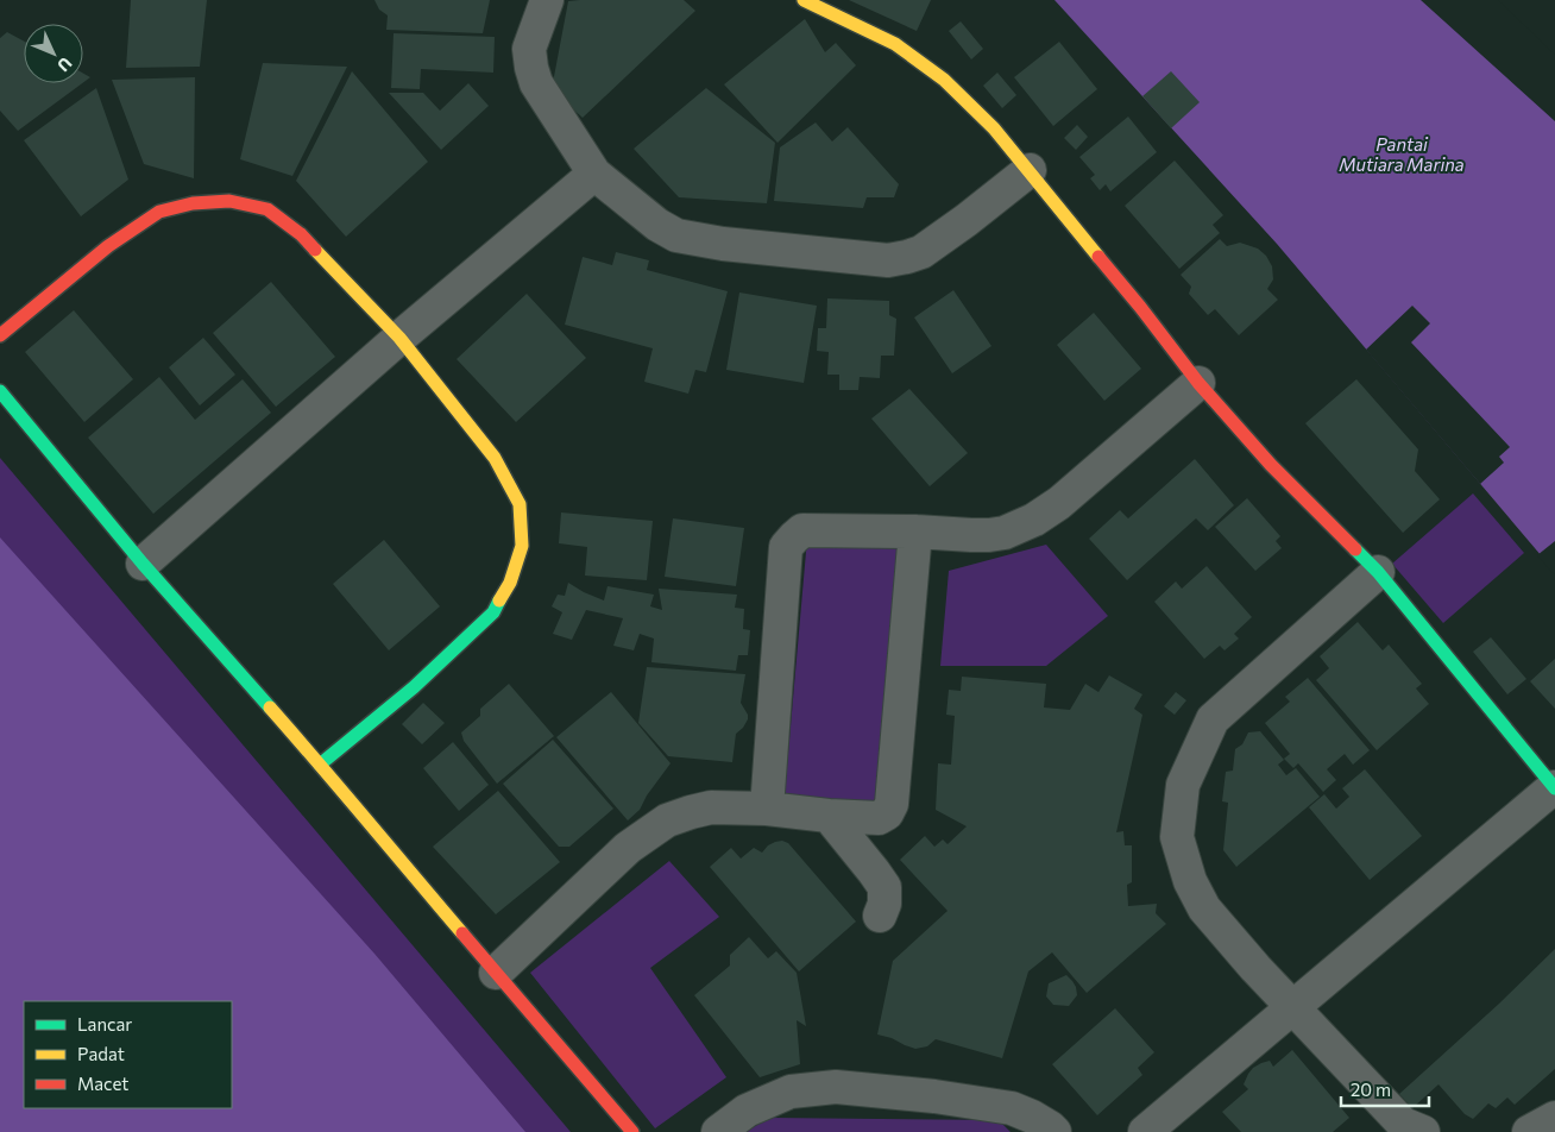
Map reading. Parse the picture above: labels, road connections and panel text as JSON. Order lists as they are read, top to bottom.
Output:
{
  "water": ["Pantai Mutiara Marina"],
  "legend": ["Lancar", "Padat", "Macet"],
  "scale_bar": "20 m",
  "north": "bottom right"
}
